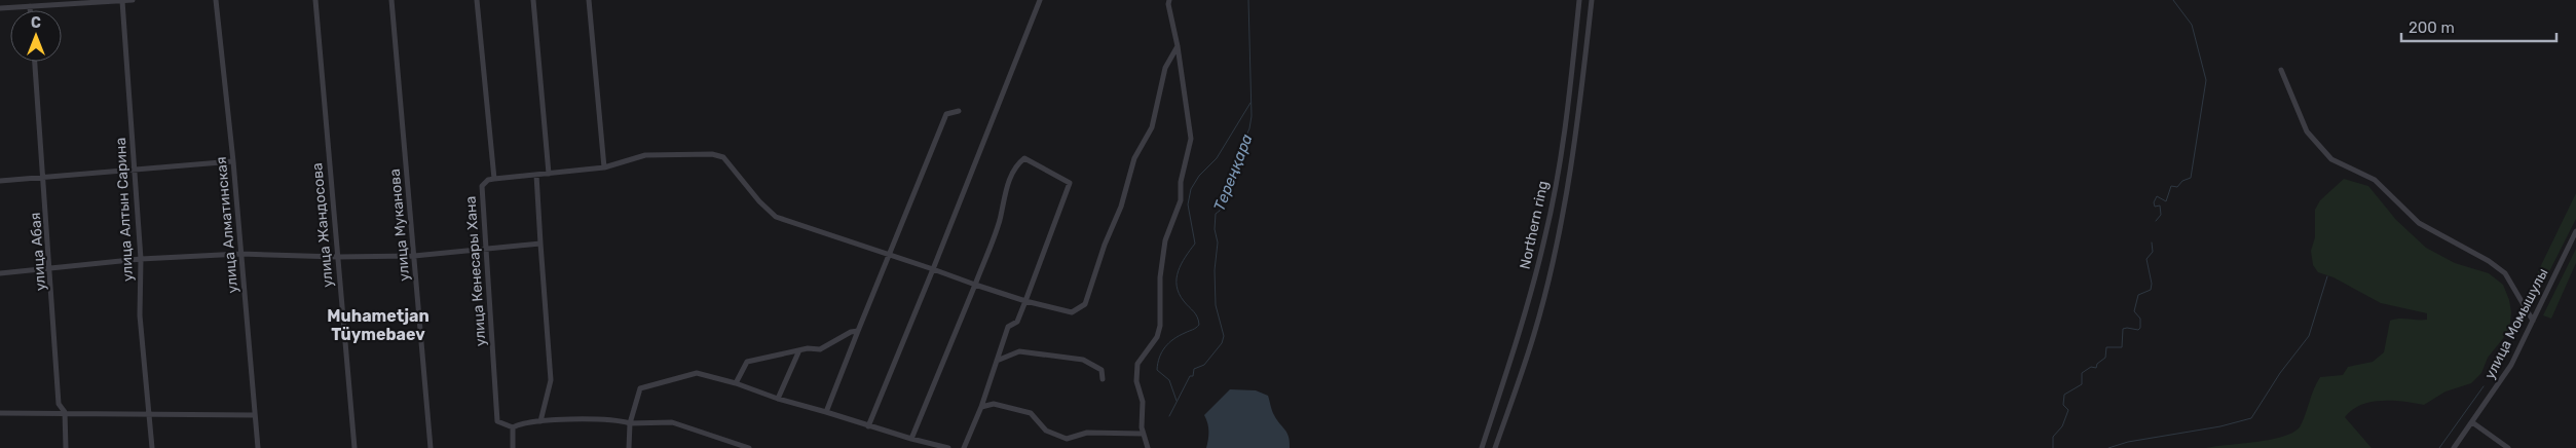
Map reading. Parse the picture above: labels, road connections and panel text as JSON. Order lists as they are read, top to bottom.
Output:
{
  "streets": {
    "street": [
      "улица Алтын Сарина",
      "улица Алматинская",
      "улица Жандосова",
      "улица Муканова",
      "Northern ring",
      "улица Абая",
      "улица Кенесары Хана",
      "улица Момышулы"
    ]
  },
  "districts": ["Muhametjan Tüymebaev"],
  "water": ["Тереңқара"],
  "scale_bar": "200 m",
  "north": "top"
}
